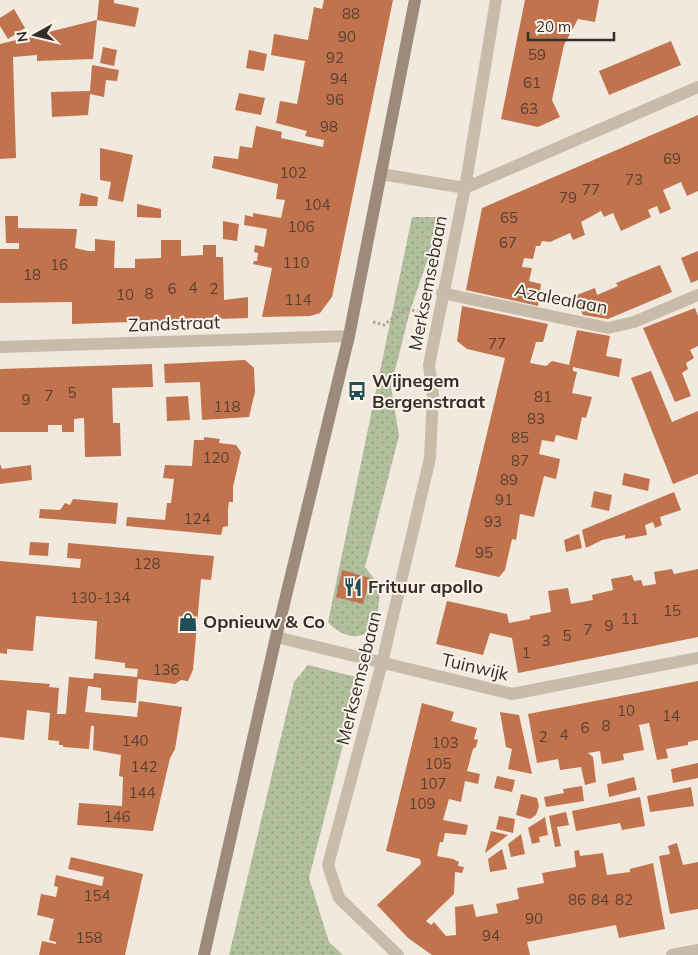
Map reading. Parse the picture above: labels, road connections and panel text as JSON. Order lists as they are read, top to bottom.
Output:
{
  "streets": {
    "street": [
      "Merksemsebaan",
      "Azalealaan",
      "Zandstraat",
      "Tuinwijk"
    ]
  },
  "crossings": [
    ["Merksemsebaan", "Azalealaan"],
    ["Merksemsebaan", "Tuinwijk"]
  ],
  "places": {
    "bus stop": ["Wijnegem Bergenstraat"],
    "restaurant": ["Frituur apollo"],
    "shop": ["Opnieuw & Co"]
  },
  "house_numbers": [
    "88",
    "90",
    "59",
    "92",
    "94",
    "61",
    "96",
    "63",
    "98",
    "69",
    "102",
    "73",
    "77",
    "79",
    "104",
    "65",
    "106",
    "67",
    "110",
    "16",
    "18",
    "4",
    "6",
    "2",
    "8",
    "10",
    "114",
    "77",
    "5",
    "7",
    "81",
    "9",
    "118",
    "83",
    "85",
    "120",
    "87",
    "89",
    "91",
    "124",
    "93",
    "95",
    "128",
    "130-134",
    "15",
    "11",
    "9",
    "7",
    "5",
    "3",
    "1",
    "136",
    "10",
    "14",
    "8",
    "6",
    "4",
    "2",
    "140",
    "103",
    "105",
    "142",
    "107",
    "144",
    "109",
    "146",
    "154",
    "86",
    "84",
    "82",
    "90",
    "94",
    "158"
  ],
  "scale_bar": "20 m",
  "north": "left"
}
